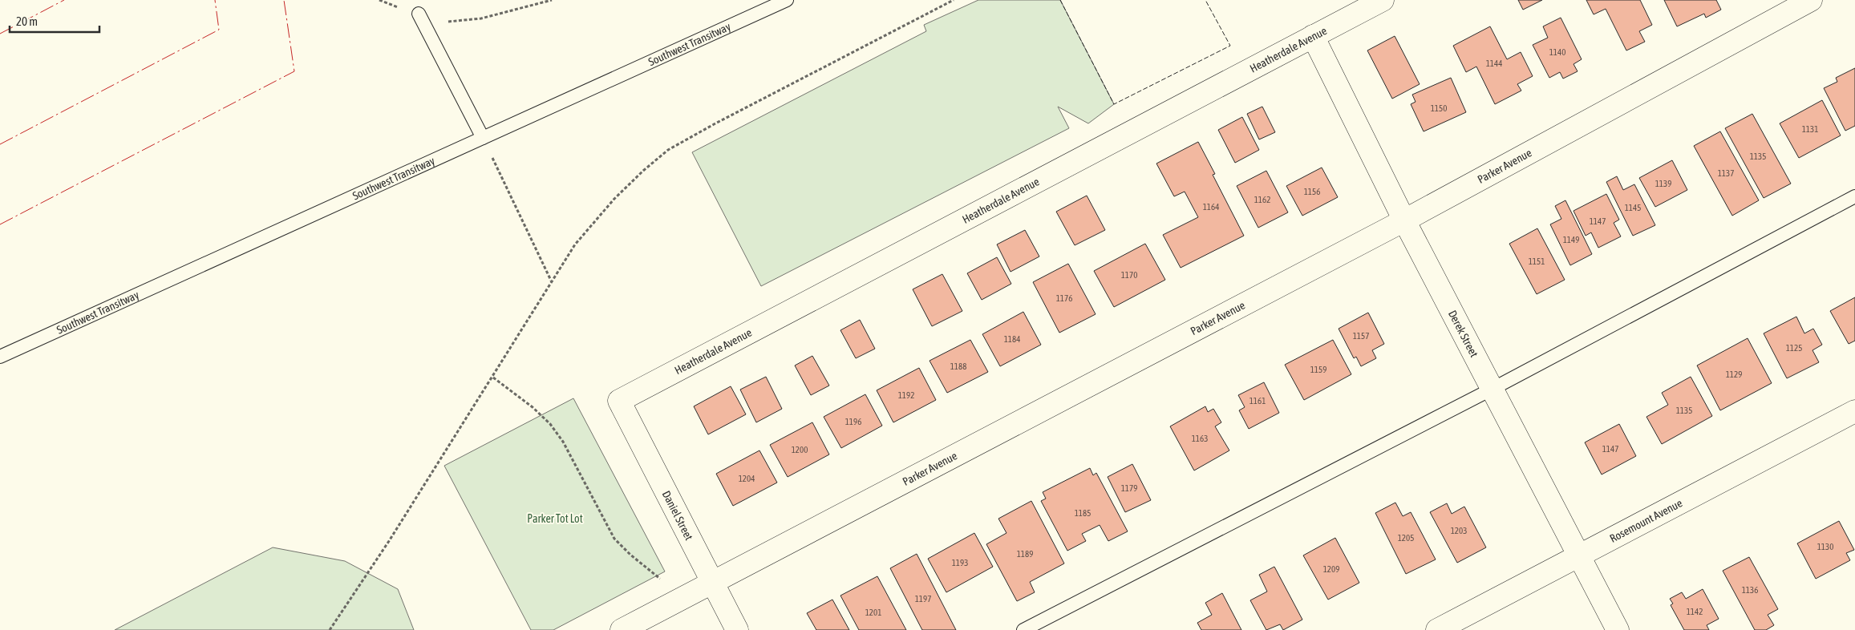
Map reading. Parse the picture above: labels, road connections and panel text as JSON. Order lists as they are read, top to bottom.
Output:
{
  "streets": {
    "street": [
      "Heatherdale Avenue",
      "Parker Avenue",
      "Derek Street",
      "Daniel Street",
      "Rosemount Avenue"
    ],
    "lane": ["Southwest Transitway"]
  },
  "crossings": [
    ["Heatherdale Avenue", "Derek Street"],
    ["Heatherdale Avenue", "Daniel Street"],
    ["Parker Avenue", "Derek Street"],
    ["Parker Avenue", "Daniel Street"],
    ["Derek Street", "Rosemount Avenue"]
  ],
  "parks": ["Parker Tot Lot"],
  "house_numbers": [
    "1140",
    "1144",
    "1150",
    "1131",
    "1135",
    "1137",
    "1139",
    "1156",
    "1162",
    "1164",
    "1145",
    "1147",
    "1149",
    "1151",
    "1170",
    "1176",
    "1157",
    "1184",
    "1125",
    "1188",
    "1159",
    "1129",
    "1192",
    "1161",
    "1135",
    "1196",
    "1163",
    "1147",
    "1200",
    "1204",
    "1179",
    "1185",
    "1203",
    "1205",
    "1130",
    "1189",
    "1193",
    "1209",
    "1136",
    "1197",
    "1142",
    "1201"
  ],
  "scale_bar": "20 m"
}
